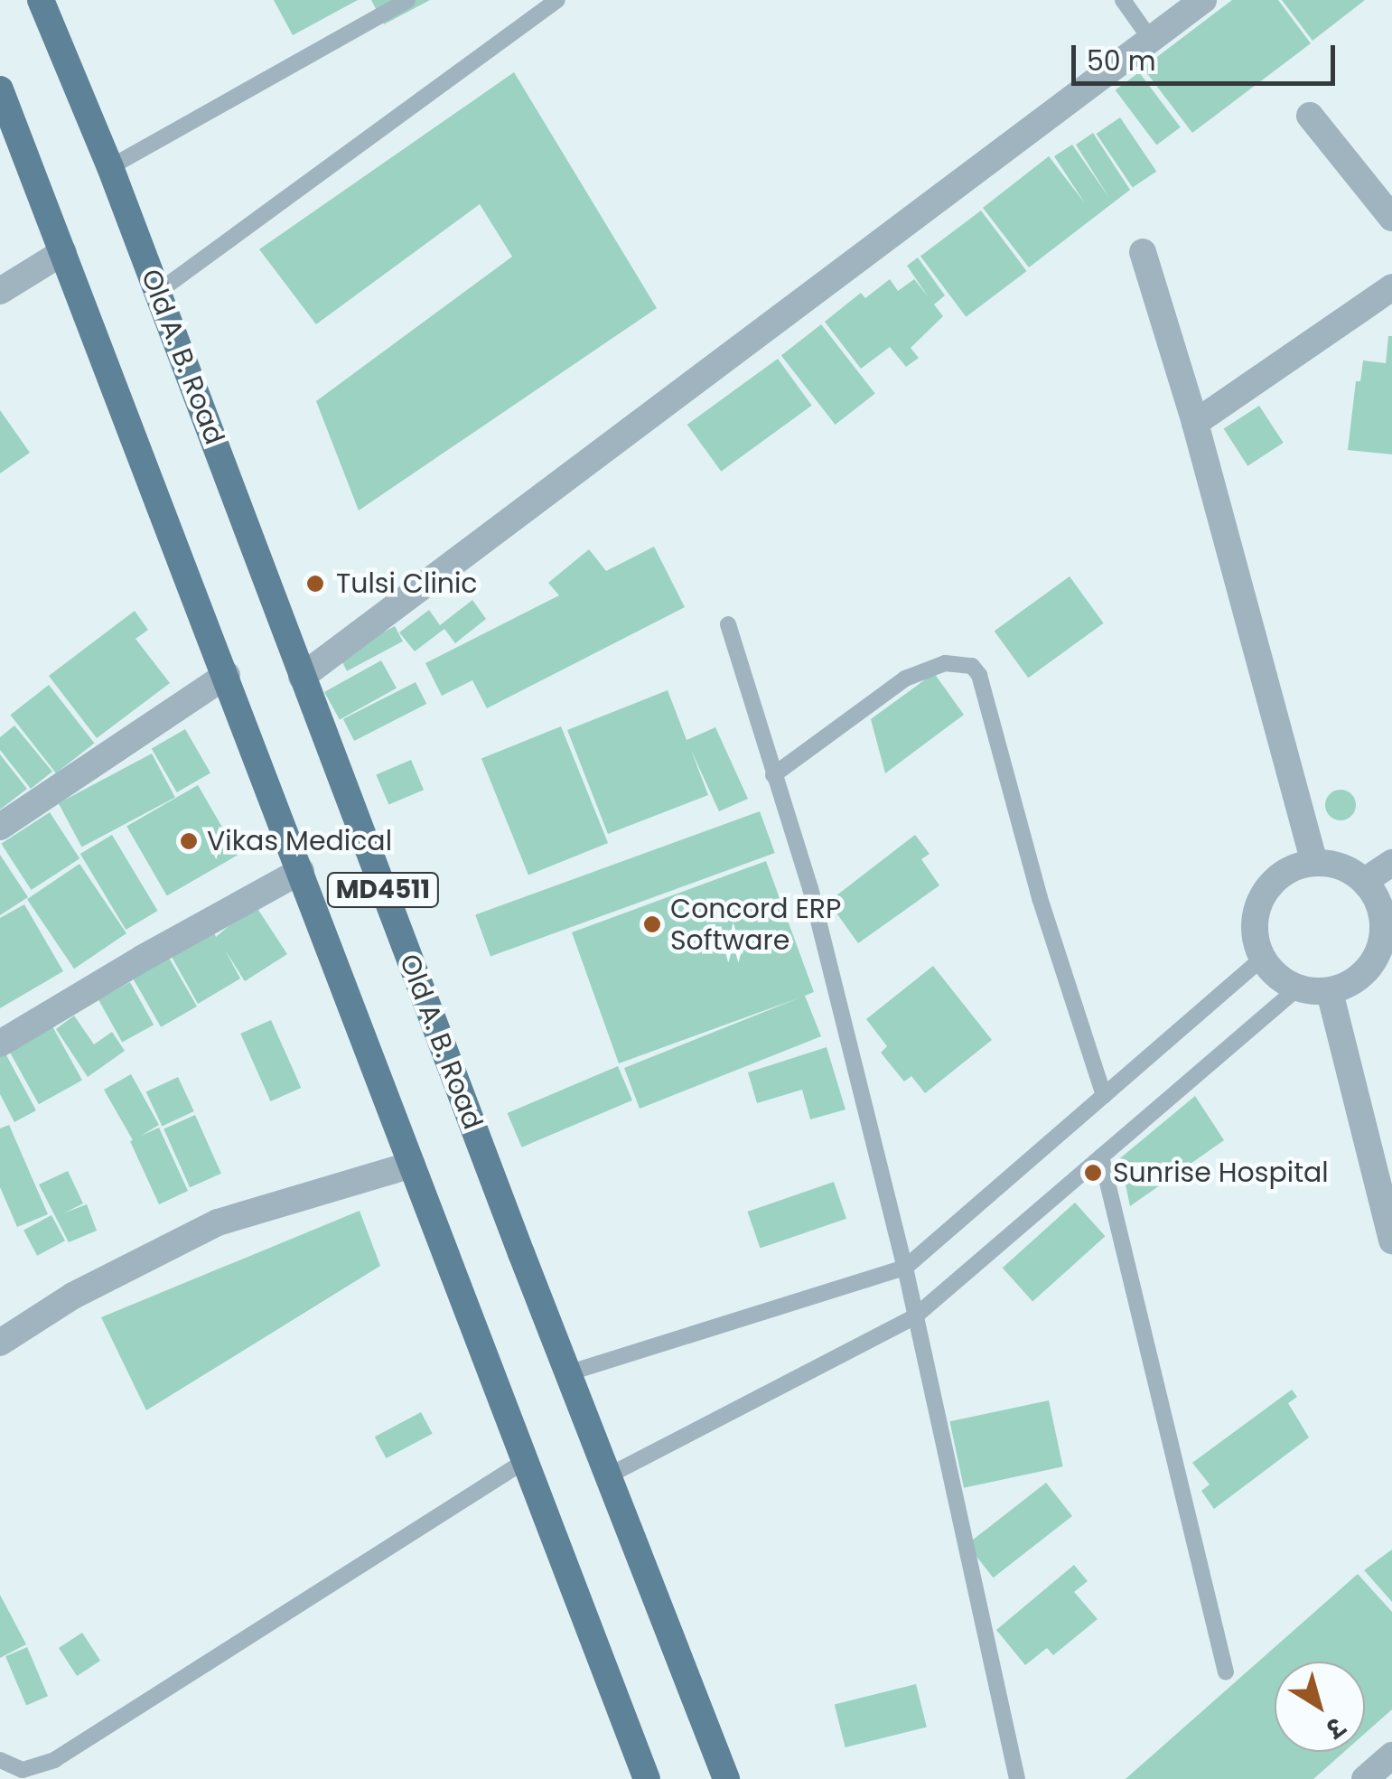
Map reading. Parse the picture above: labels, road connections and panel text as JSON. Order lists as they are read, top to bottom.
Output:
{
  "streets": {
    "main road": ["Old A. B. Road", "MD4511"]
  },
  "places": [
    "Tulsi Clinic",
    "Vikas Medical",
    "Concord ERP Software",
    "Sunrise Hospital"
  ],
  "scale_bar": "50 m",
  "north": "bottom right"
}
